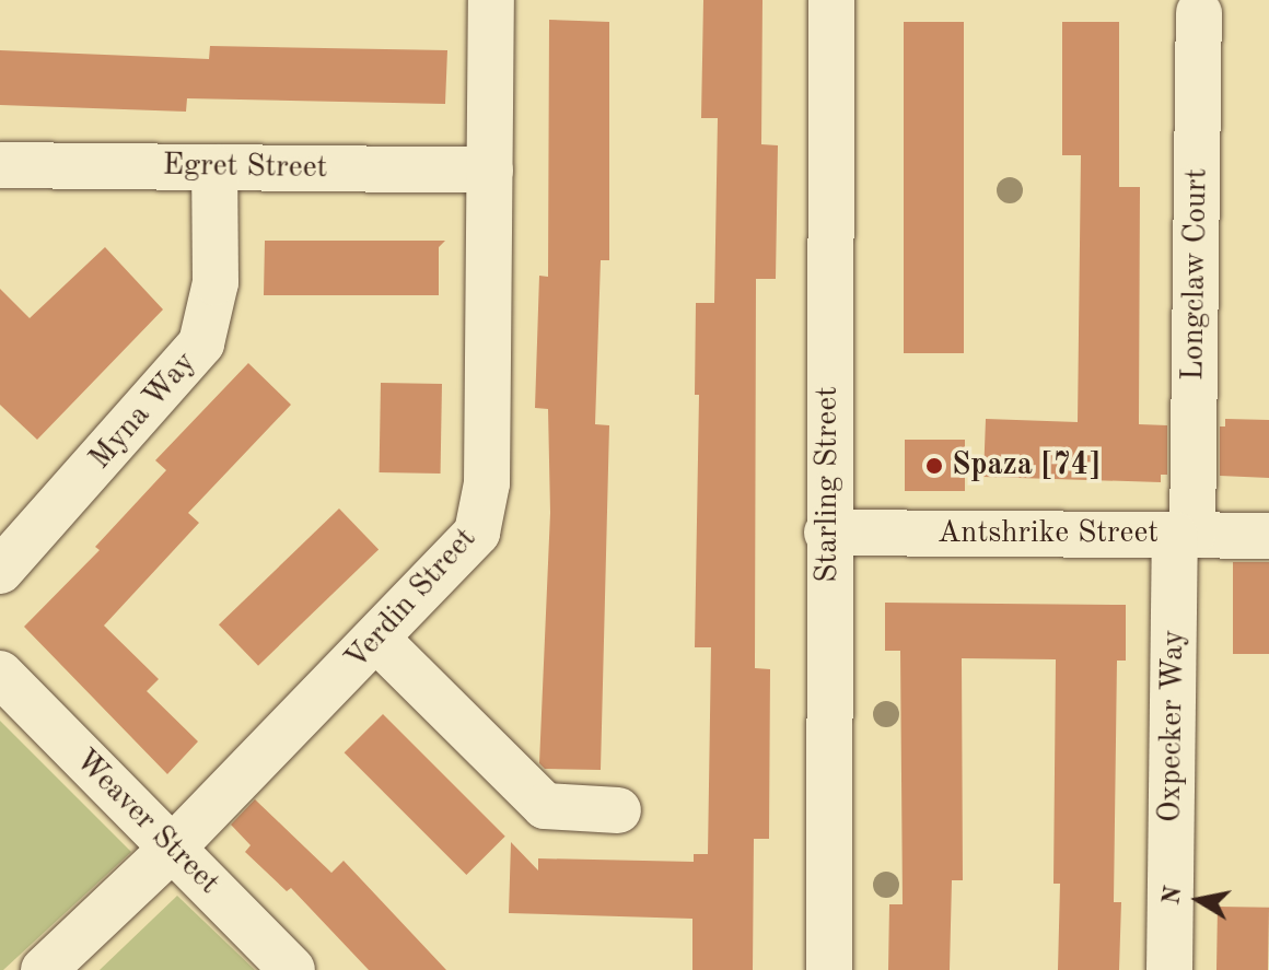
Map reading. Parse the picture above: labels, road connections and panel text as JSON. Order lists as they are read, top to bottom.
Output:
{
  "streets": {
    "street": [
      "Egret Street",
      "Longclaw Court",
      "Myna Way",
      "Starling Street",
      "Antshrike Street",
      "Verdin Street",
      "Oxpecker Way",
      "Weaver Street"
    ]
  },
  "crossings": [
    ["Egret Street", "Myna Way"],
    ["Egret Street", "Verdin Street"],
    ["Longclaw Court", "Antshrike Street"],
    ["Longclaw Court", "Oxpecker Way"],
    ["Starling Street", "Antshrike Street"],
    ["Antshrike Street", "Oxpecker Way"],
    ["Verdin Street", "Weaver Street"]
  ],
  "places": ["Spaza [74]"],
  "north": "left"
}
